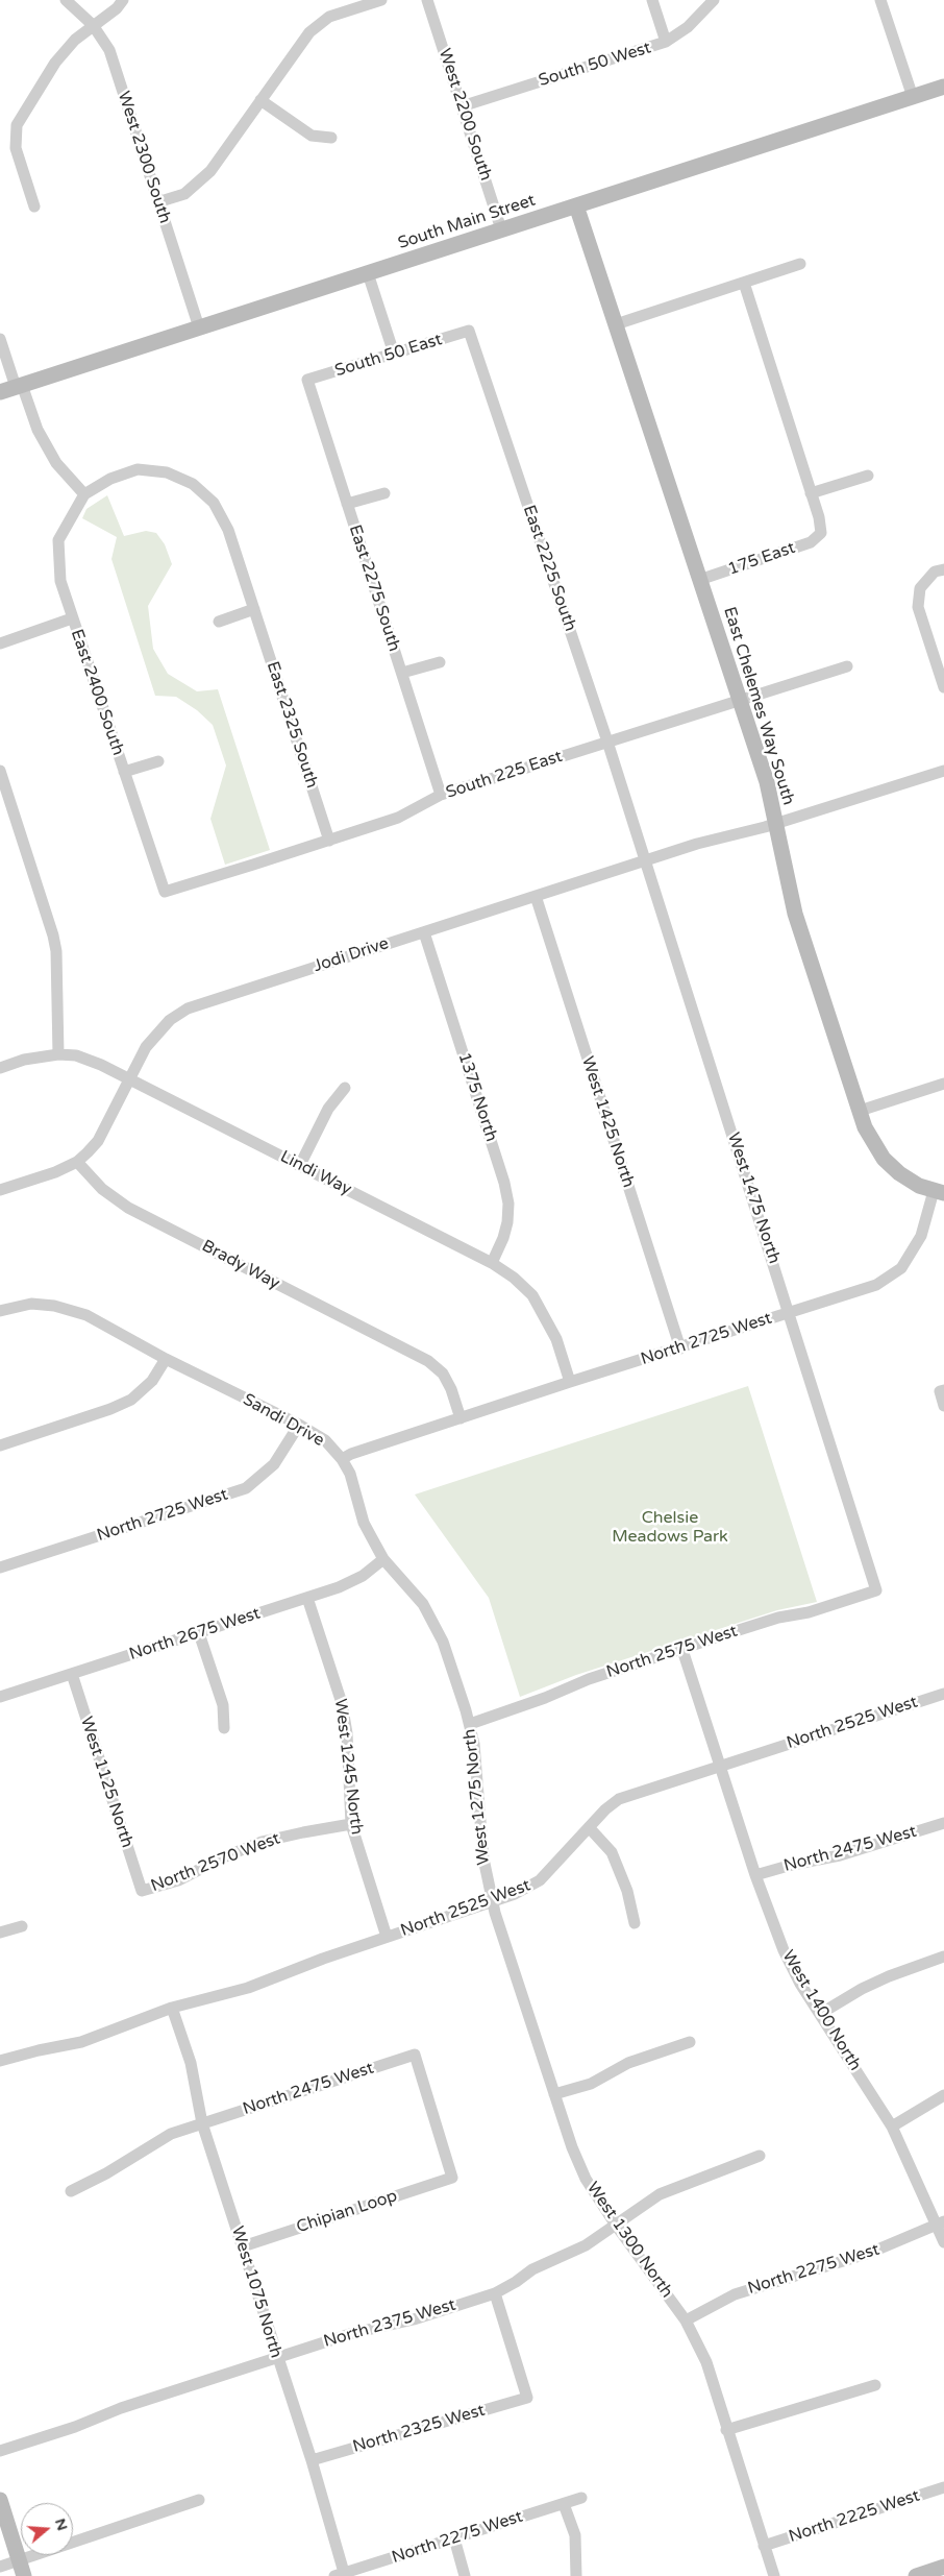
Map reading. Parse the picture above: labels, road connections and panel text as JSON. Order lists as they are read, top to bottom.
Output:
{
  "streets": {
    "street": [
      "South 50 West",
      "West 2200 South",
      "West 2300 South",
      "South Main Street",
      "South 50 East",
      "175 East",
      "East 2225 South",
      "East 2275 South",
      "East 2400 South",
      "East Chelemes Way South",
      "East 2325 South",
      "South 225 East",
      "Jodi Drive",
      "1375 North",
      "West 1425 North",
      "Lindi Way",
      "West 1475 North",
      "Brady Way",
      "North 2725 West",
      "Sandi Drive",
      "North 2675 West",
      "North 2575 West",
      "North 2525 West",
      "West 1245 North",
      "West 1125 North",
      "West 1275 North",
      "North 2475 West",
      "North 2570 West",
      "West 1400 North",
      "Chipian Loop",
      "West 1300 North",
      "North 2275 West",
      "West 1075 North",
      "North 2375 West",
      "North 2325 West",
      "North 2225 West"
    ]
  },
  "crossings": [
    ["South 50 West", "West 2200 South"],
    ["West 2200 South", "South Main Street"],
    ["West 2300 South", "South Main Street"],
    ["South Main Street", "East Chelemes Way South"],
    ["South 50 East", "East 2225 South"],
    ["South 50 East", "East 2275 South"],
    ["175 East", "East Chelemes Way South"],
    ["East 2225 South", "South 225 East"],
    ["East 2225 South", "West 1475 North"],
    ["East 2275 South", "South 225 East"],
    ["East 2400 South", "East 2325 South"],
    ["East 2400 South", "South 225 East"],
    ["East Chelemes Way South", "South 225 East"],
    ["East Chelemes Way South", "Jodi Drive"],
    ["East Chelemes Way South", "North 2725 West"],
    ["East 2325 South", "South 225 East"],
    ["Jodi Drive", "1375 North"],
    ["Jodi Drive", "West 1425 North"],
    ["Jodi Drive", "Lindi Way"],
    ["Jodi Drive", "West 1475 North"],
    ["Jodi Drive", "Brady Way"],
    ["1375 North", "Lindi Way"],
    ["West 1425 North", "North 2725 West"],
    ["Lindi Way", "North 2725 West"],
    ["Lindi Way", "Sandi Drive"],
    ["West 1475 North", "North 2725 West"],
    ["West 1475 North", "North 2575 West"],
    ["Brady Way", "Sandi Drive"],
    ["North 2725 West", "Sandi Drive"],
    ["Sandi Drive", "West 1275 North"],
    ["North 2675 West", "West 1245 North"],
    ["North 2675 West", "West 1125 North"],
    ["North 2675 West", "West 1275 North"],
    ["North 2575 West", "West 1275 North"],
    ["North 2575 West", "West 1400 North"],
    ["North 2525 West", "West 1245 North"],
    ["North 2525 West", "West 1275 North"],
    ["North 2525 West", "West 1400 North"],
    ["North 2525 West", "West 1300 North"],
    ["North 2525 West", "West 1075 North"],
    ["West 1245 North", "North 2570 West"],
    ["West 1125 North", "North 2570 West"],
    ["West 1275 North", "West 1300 North"],
    ["North 2475 West", "West 1400 North"],
    ["North 2475 West", "Chipian Loop"],
    ["North 2475 West", "West 1075 North"],
    ["West 1400 North", "North 2275 West"],
    ["Chipian Loop", "West 1075 North"],
    ["West 1300 North", "North 2275 West"],
    ["West 1300 North", "North 2375 West"],
    ["West 1300 North", "North 2225 West"],
    ["North 2275 West", "West 1075 North"],
    ["West 1075 North", "North 2375 West"],
    ["West 1075 North", "North 2325 West"],
    ["North 2375 West", "North 2325 West"]
  ],
  "parks": ["Chelsie Meadows Park"],
  "north": "right"
}
